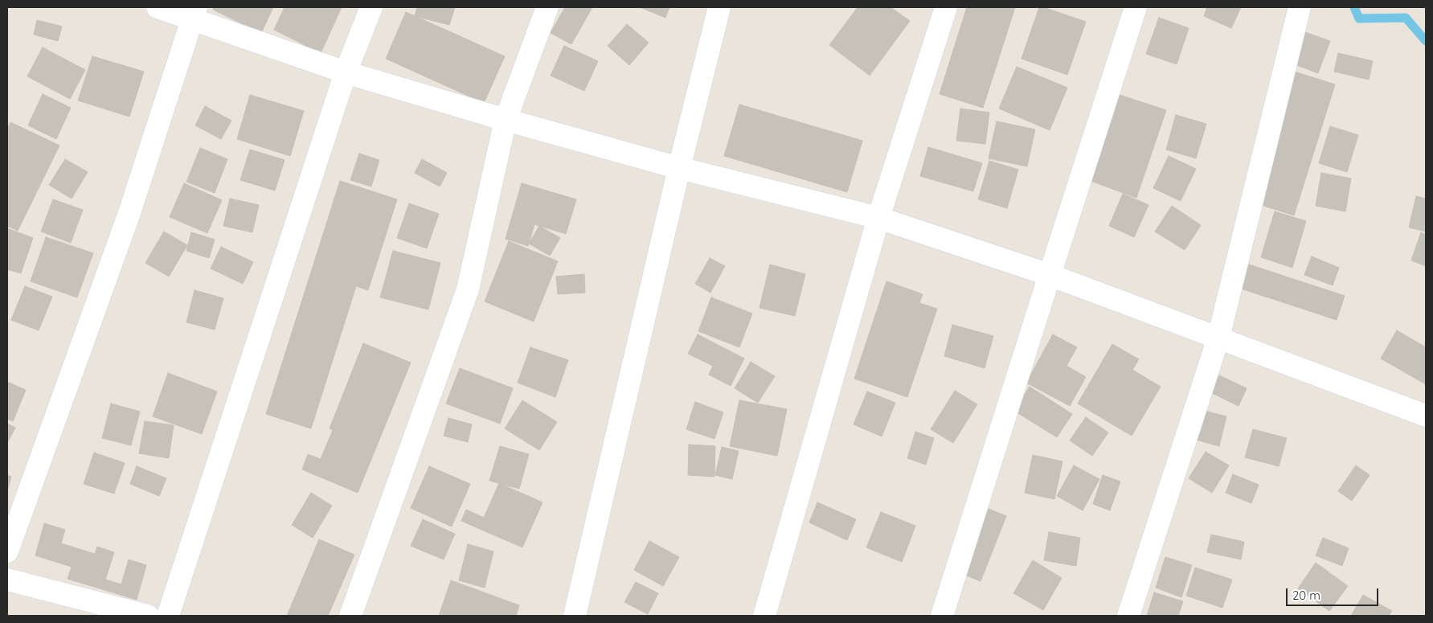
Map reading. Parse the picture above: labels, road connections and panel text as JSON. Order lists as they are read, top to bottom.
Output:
{
  "scale_bar": "20 m"
}
